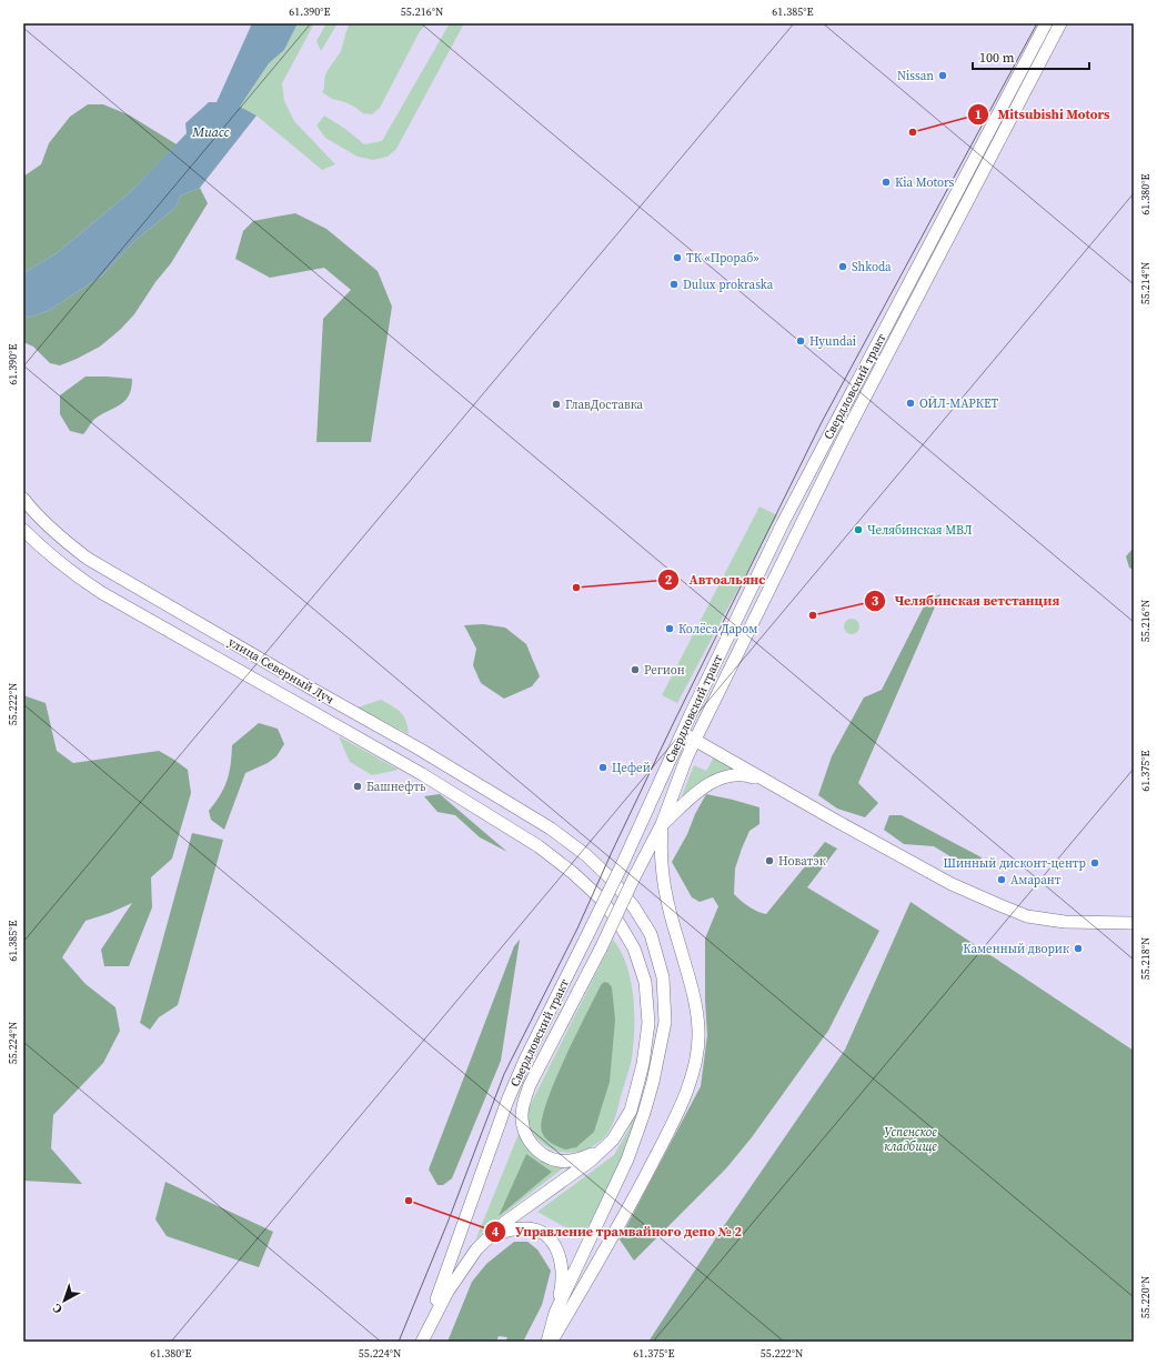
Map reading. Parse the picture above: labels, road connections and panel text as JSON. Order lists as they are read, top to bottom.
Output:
{
  "streets": {
    "main road": ["Свердловский тракт", "улица Северный Луч"]
  },
  "crossings": [
    ["Свердловский тракт", "улица Северный Луч"]
  ],
  "water": ["Миасс"],
  "parks": ["Успенское кладбище"],
  "places": [
    "Nissan",
    "Mitsubishi Motors",
    "Kia Motors",
    "ТК «Прораб»",
    "Shkoda",
    "Dulux prokraska",
    "Hyundai",
    "ОЙЛ-МАРКЕТ",
    "ГлавДоставка",
    "Челябинская МВЛ",
    "Автоальянс",
    "Челябинская ветстанция",
    "Колёса Даром",
    "Регион",
    "Цефей",
    "Башнефть",
    "Новатэк",
    "Шинный дисконт-центр",
    "Амарант",
    "Каменный дворик",
    "Управление трамвайного депо № 2"
  ],
  "scale_bar": "100 m",
  "north": "bottom left",
  "coordinates": [
    "61.390°E",
    "55.216°N",
    "61.385°E",
    "61.380°E",
    "55.214°N",
    "55.222°N",
    "61.375°E",
    "55.218°N",
    "55.224°N",
    "55.220°N"
  ]
}
